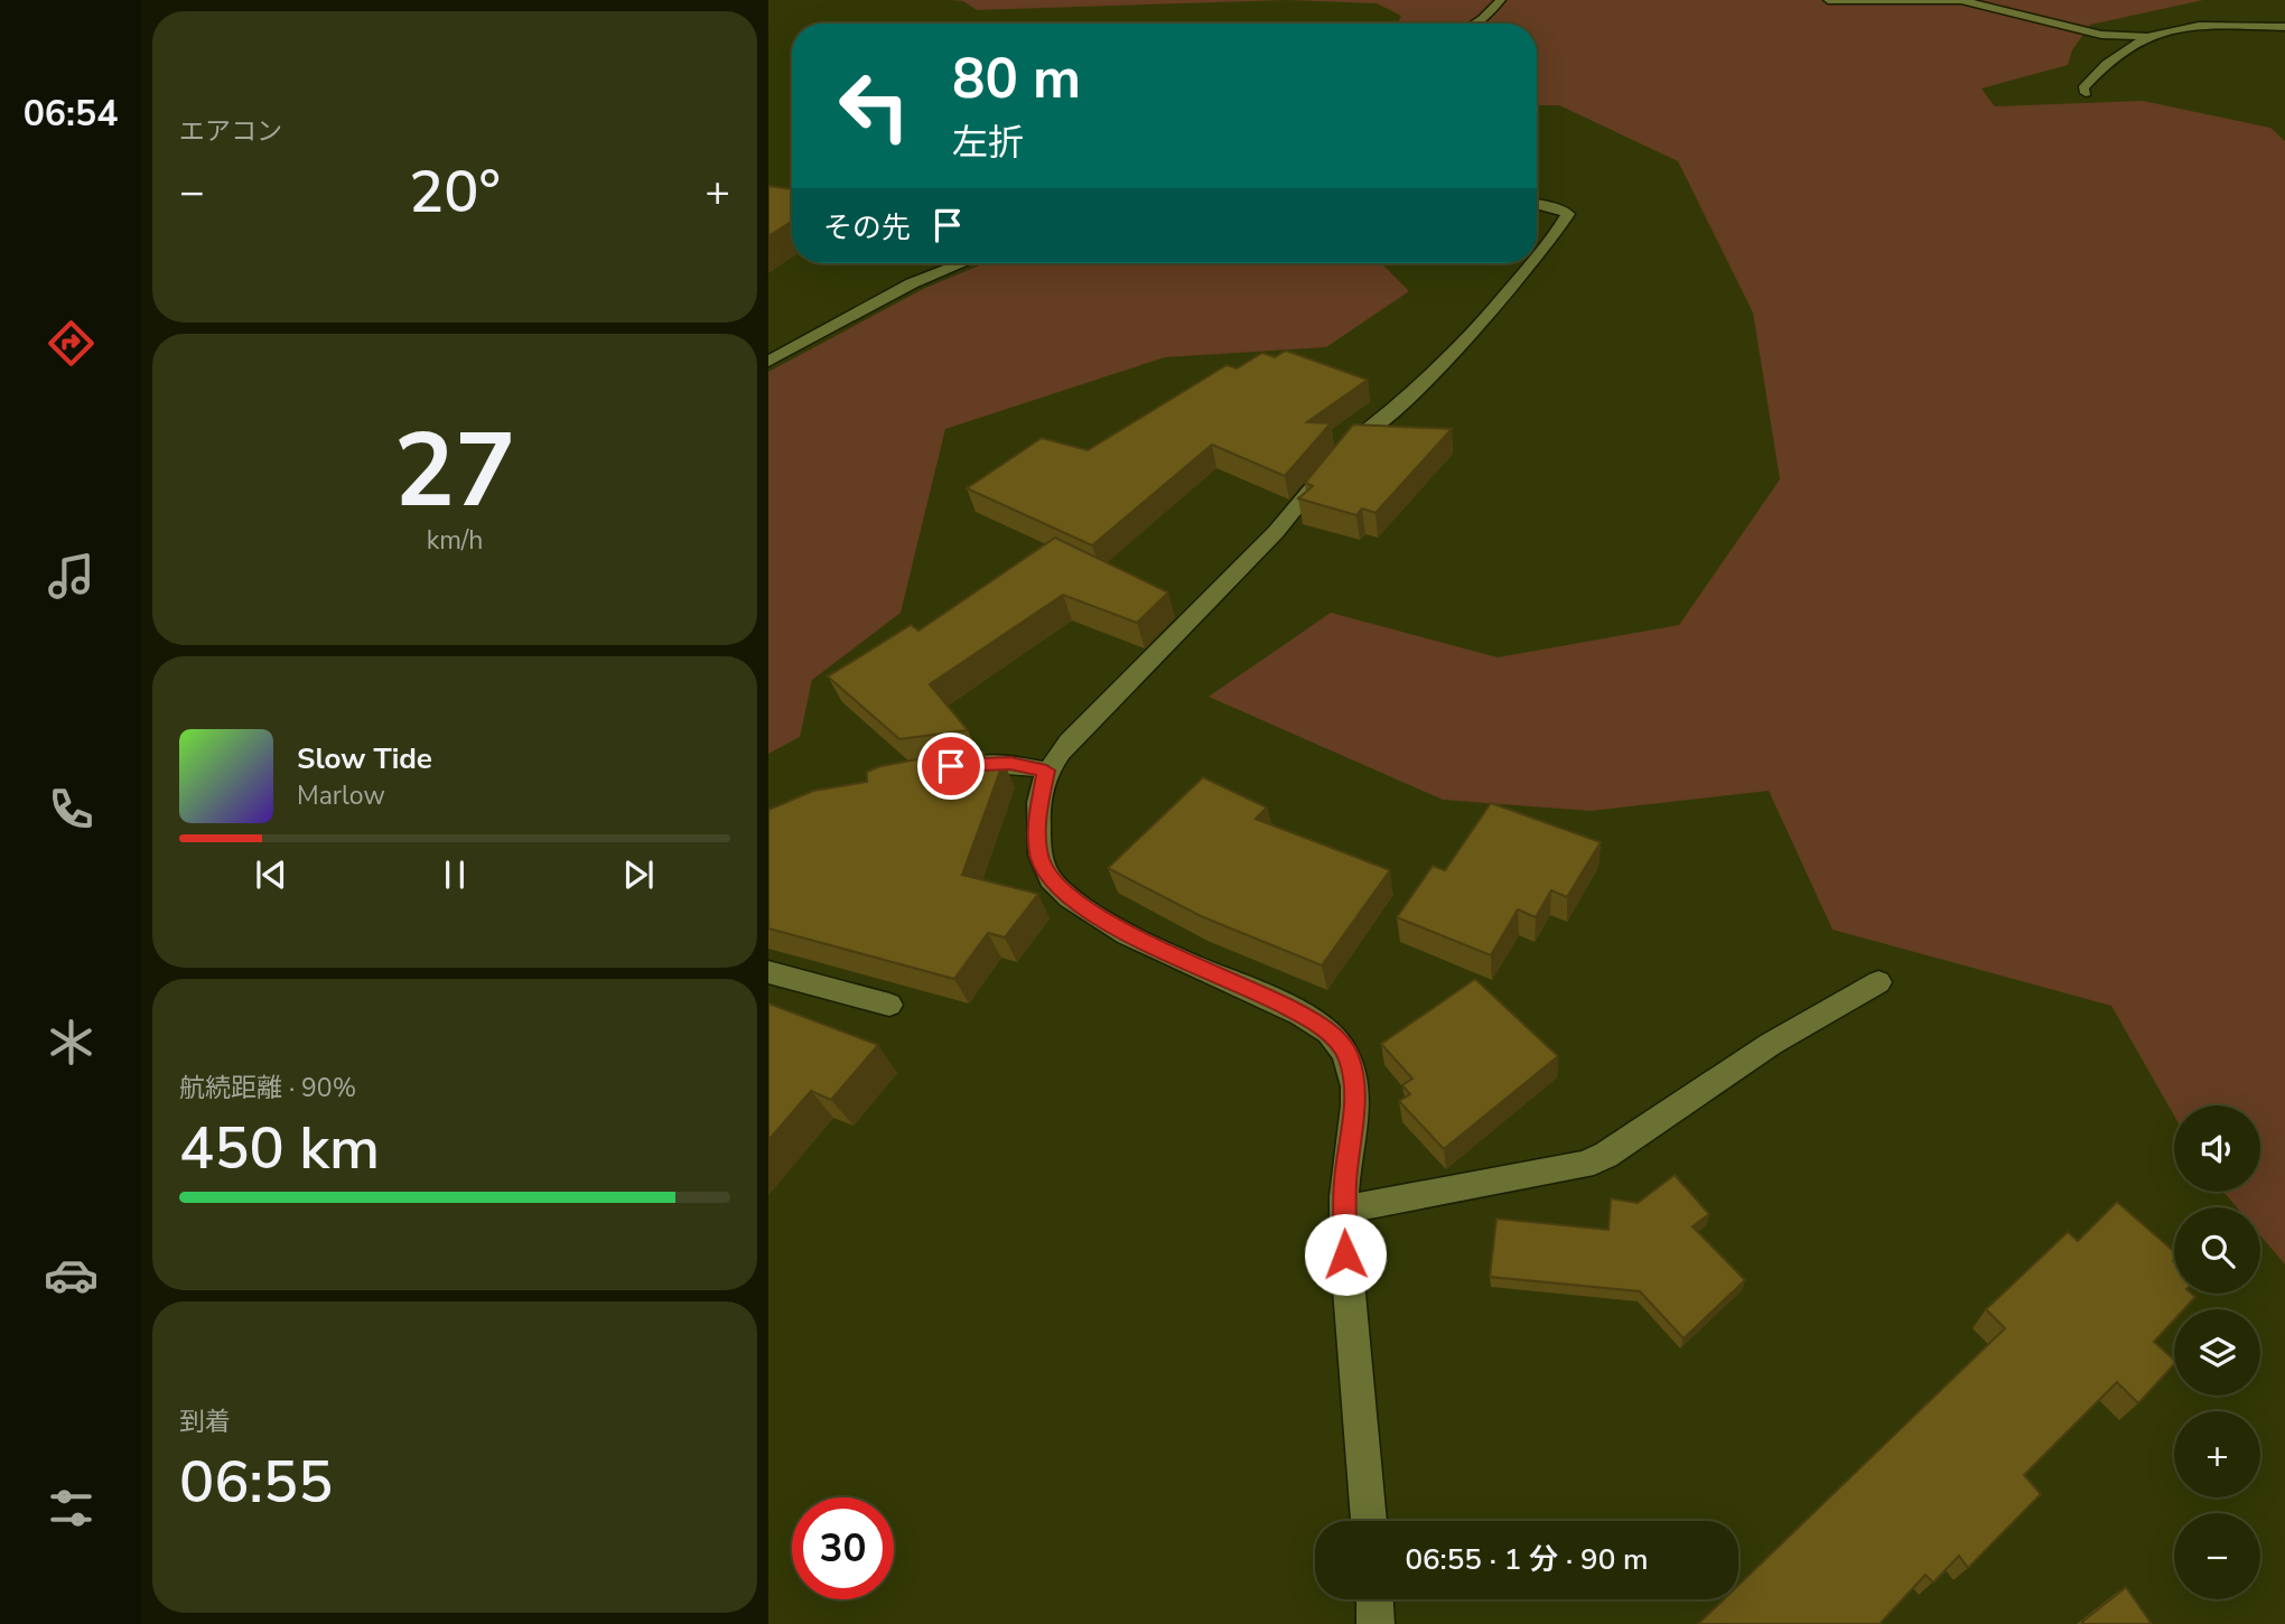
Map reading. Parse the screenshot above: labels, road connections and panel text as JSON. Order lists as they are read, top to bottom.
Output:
{
  "page": {
    "tabs": "06:54",
    "tile": [
      "エアコン",
      ["27", "km/h"],
      ["航続距離 · 90%", "450 km"],
      ["到着", "06:55"]
    ],
    "turn": ["80 m", "左折"],
    "heat": ["−", "20°", "+"],
    "then": "その先",
    "song": ["Slow Tide", "Marlow"],
    "map_buttons": ["+", "−"],
    "limit": "30",
    "trip": "06:55 · 1 分 · 90 m"
  }
}
